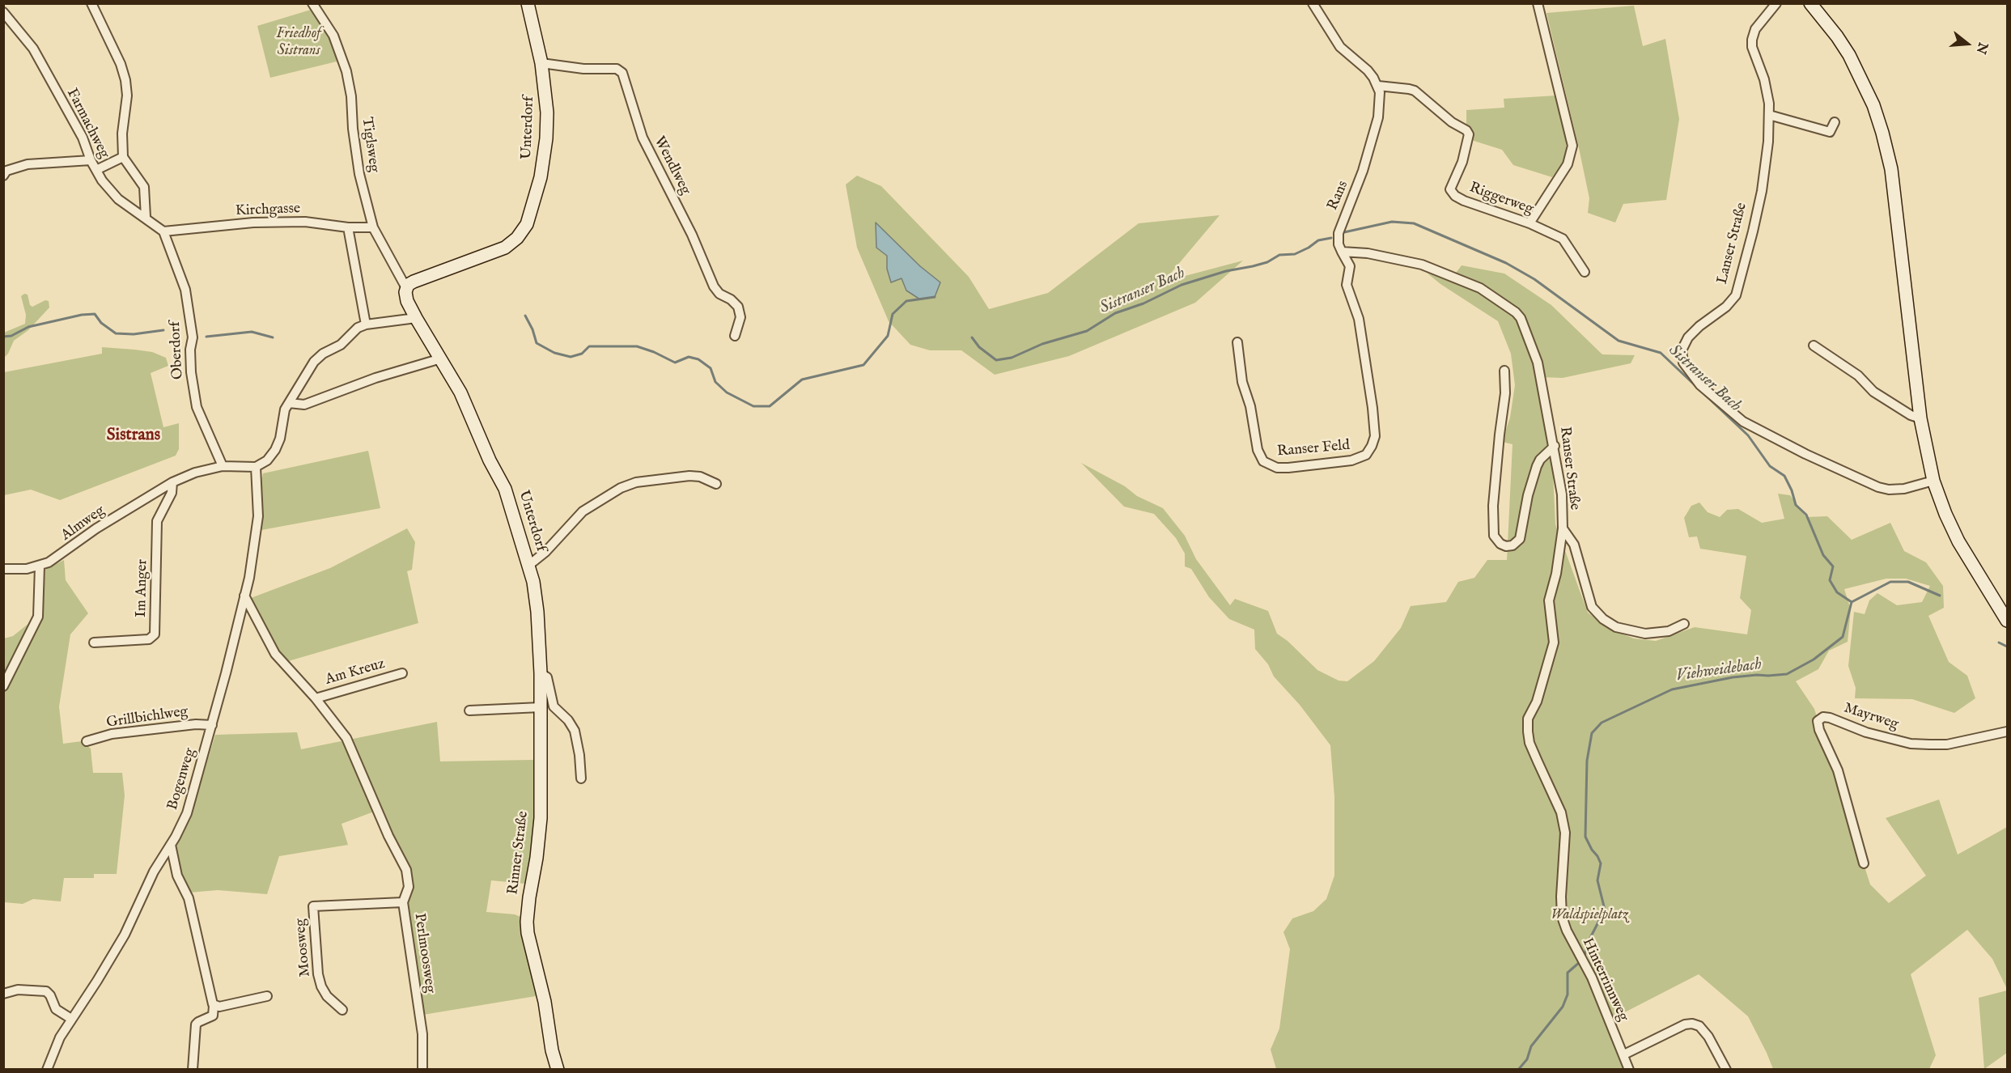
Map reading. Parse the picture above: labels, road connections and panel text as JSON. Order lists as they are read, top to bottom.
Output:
{
  "streets": {
    "main road": ["Unterdorf", "Rinner Straße"],
    "street": [
      "Farmachweg",
      "Tiglsweg",
      "Wendlweg",
      "Rans",
      "Riggerweg",
      "Kirchgasse",
      "Lanser Straße",
      "Oberdorf",
      "Ranser Feld",
      "Ranser Straße",
      "Almweg",
      "Im Anger",
      "Am Kreuz",
      "Mayrweg",
      "Grillbichlweg",
      "Bogenweg",
      "Moosweg",
      "Perlmoosweg",
      "Hinterrinnweg"
    ]
  },
  "crossings": [
    ["Farmachweg", "Kirchgasse"],
    ["Farmachweg", "Oberdorf"],
    ["Unterdorf", "Tiglsweg"],
    ["Unterdorf", "Wendlweg"],
    ["Unterdorf", "Rinner Straße"],
    ["Tiglsweg", "Kirchgasse"],
    ["Rans", "Riggerweg"],
    ["Rans", "Ranser Feld"],
    ["Rans", "Ranser Straße"],
    ["Kirchgasse", "Oberdorf"],
    ["Ranser Feld", "Ranser Straße"],
    ["Ranser Straße", "Hinterrinnweg"],
    ["Almweg", "Im Anger"],
    ["Am Kreuz", "Bogenweg"],
    ["Am Kreuz", "Perlmoosweg"],
    ["Grillbichlweg", "Bogenweg"],
    ["Moosweg", "Perlmoosweg"]
  ],
  "districts": ["Sistrans"],
  "water": ["Sistranser Bach", "Viehweidebach"],
  "parks": ["Friedhof Sistrans", "Waldspielplatz"],
  "north": "right"
}
